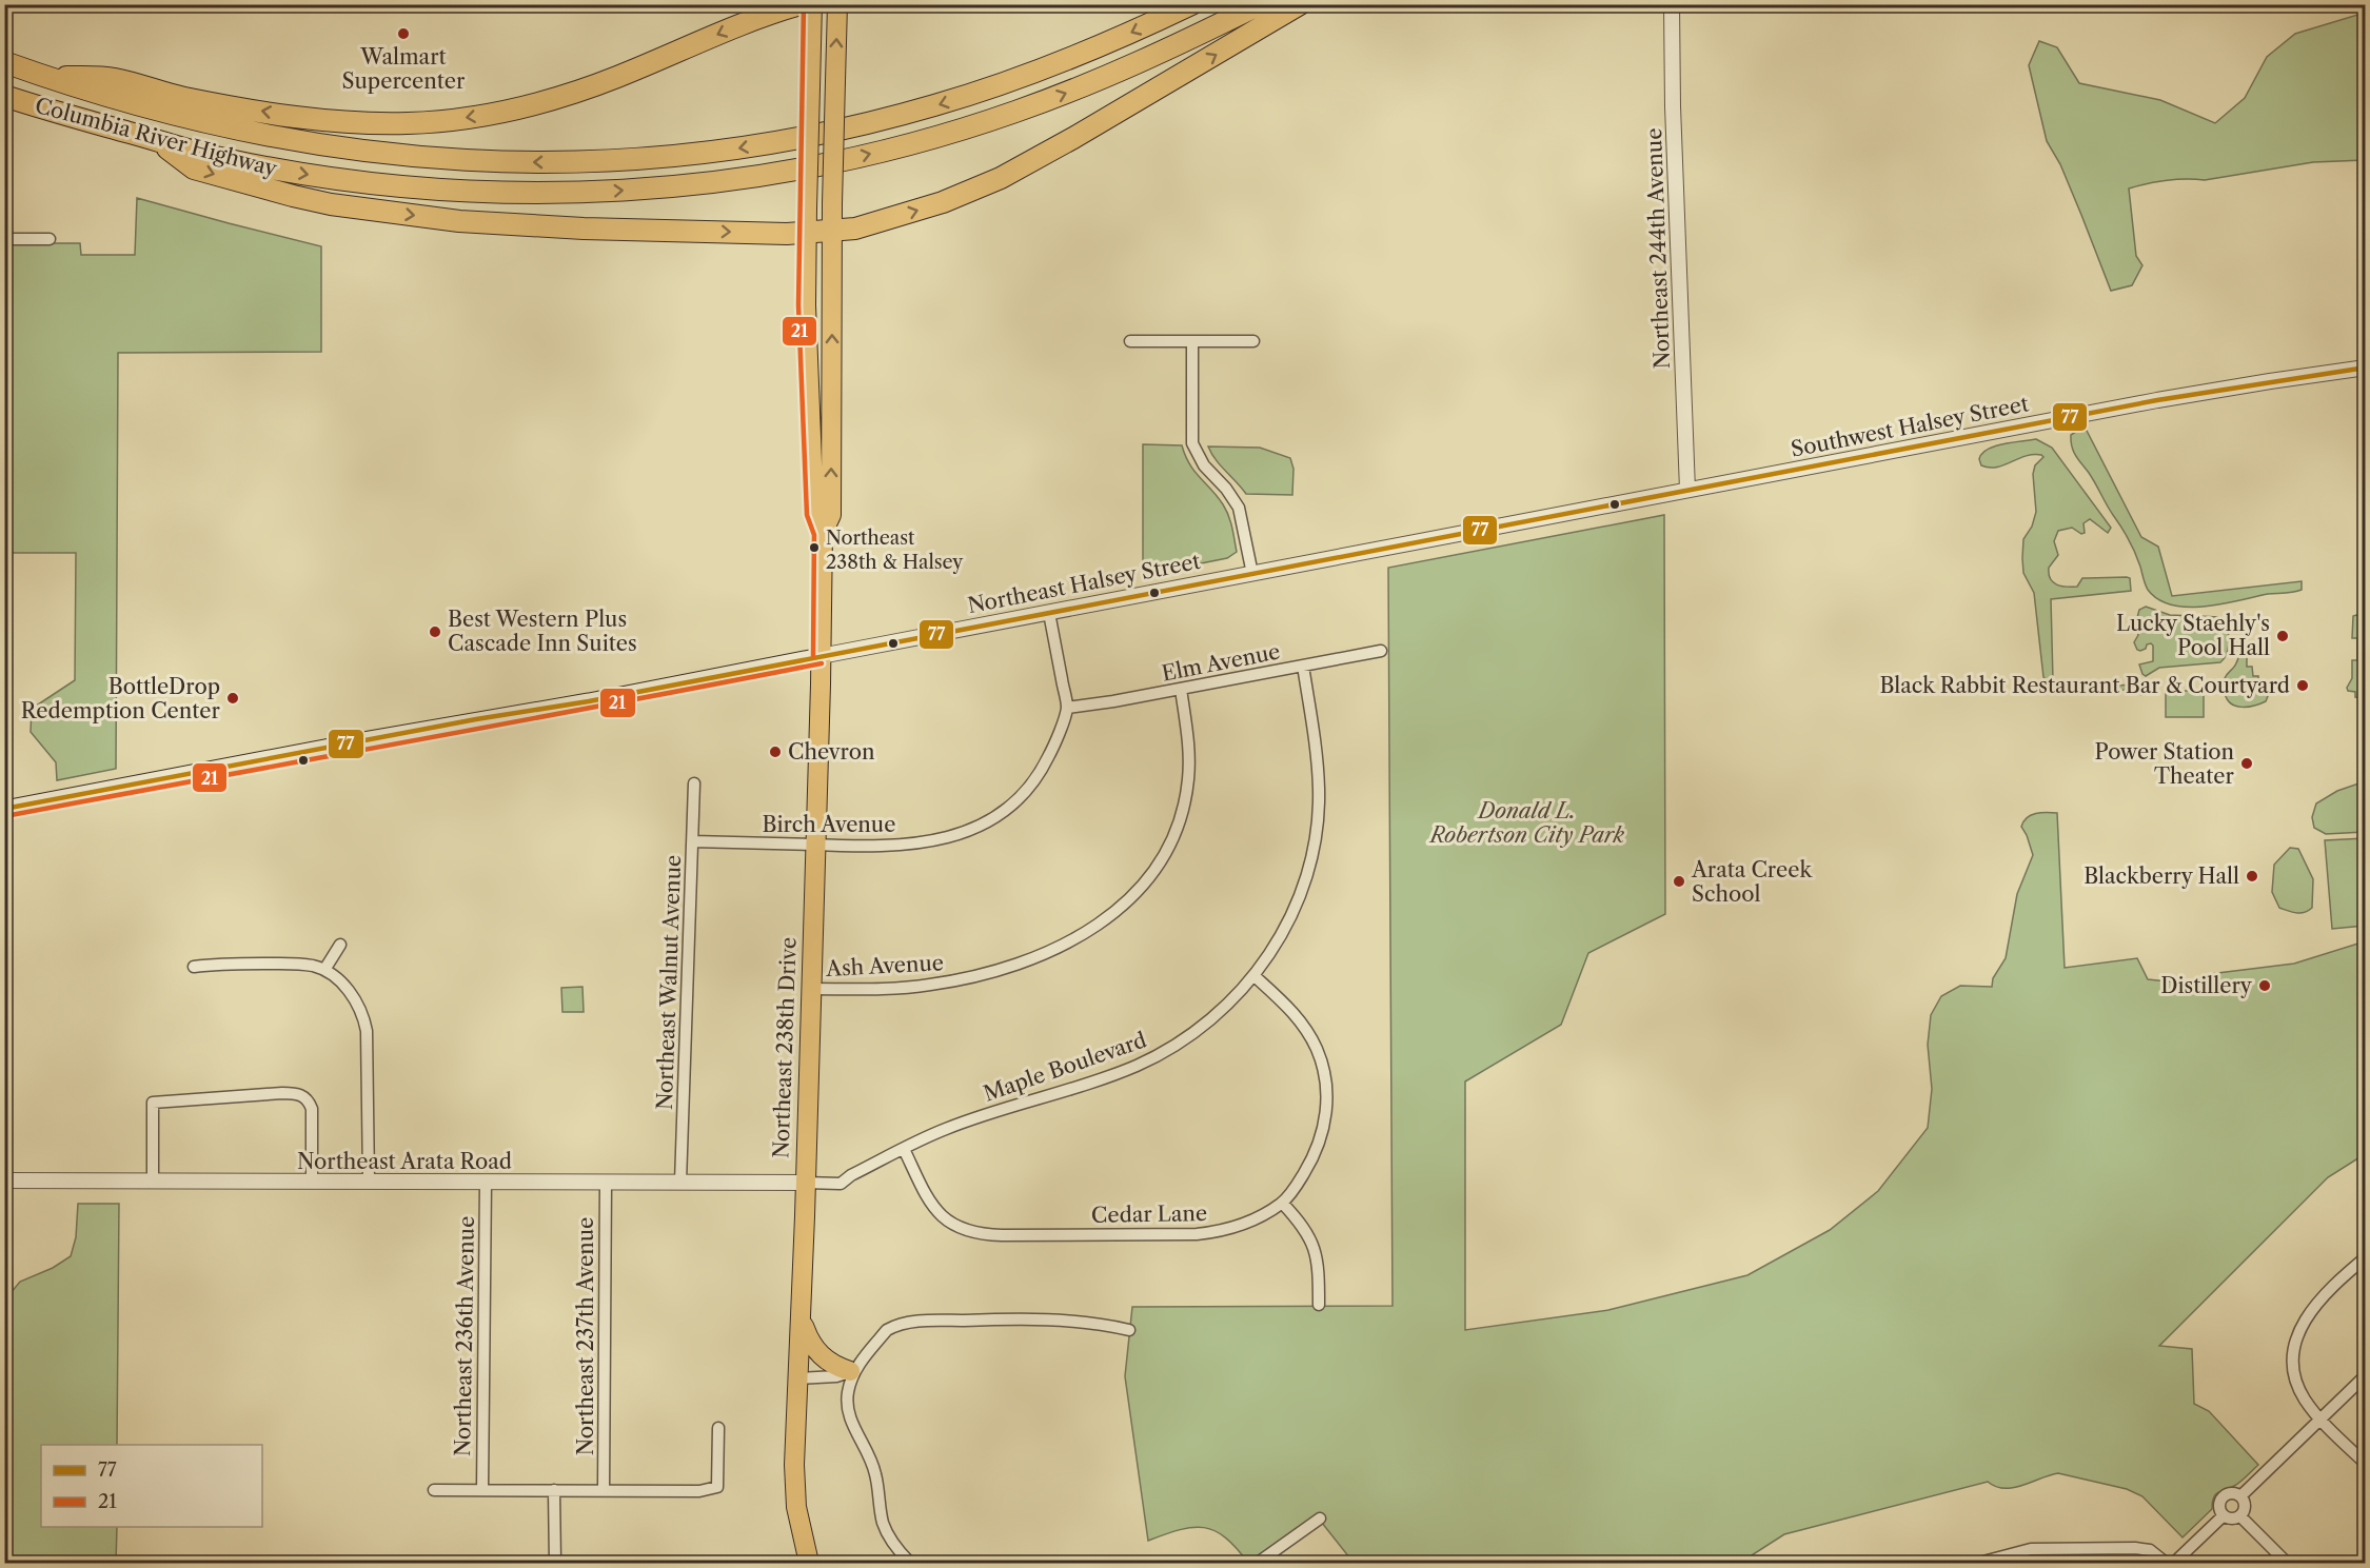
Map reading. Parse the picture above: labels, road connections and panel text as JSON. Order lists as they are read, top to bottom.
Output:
{
  "streets": {
    "highway": ["Columbia River Highway", "Northeast 238th Drive"],
    "main road": ["Northeast Halsey Street"],
    "street": [
      "Northeast 244th Avenue",
      "Southwest Halsey Street",
      "Elm Avenue",
      "Birch Avenue",
      "Ash Avenue",
      "Northeast Walnut Avenue",
      "Maple Boulevard",
      "Northeast Arata Road",
      "Cedar Lane",
      "Northeast 236th Avenue",
      "Northeast 237th Avenue"
    ]
  },
  "crossings": [
    ["Northeast 244th Avenue", "Southwest Halsey Street"],
    ["Northeast 244th Avenue", "Northeast Halsey Street"],
    ["Southwest Halsey Street", "Northeast Halsey Street"],
    ["Northeast Halsey Street", "Northeast 238th Drive"],
    ["Elm Avenue", "Birch Avenue"],
    ["Elm Avenue", "Ash Avenue"],
    ["Elm Avenue", "Maple Boulevard"],
    ["Birch Avenue", "Northeast Walnut Avenue"],
    ["Birch Avenue", "Northeast 238th Drive"],
    ["Ash Avenue", "Northeast 238th Drive"],
    ["Northeast Walnut Avenue", "Northeast Arata Road"],
    ["Northeast 238th Drive", "Maple Boulevard"],
    ["Northeast 238th Drive", "Northeast Arata Road"],
    ["Maple Boulevard", "Northeast Arata Road"],
    ["Maple Boulevard", "Cedar Lane"],
    ["Northeast Arata Road", "Northeast 236th Avenue"],
    ["Northeast Arata Road", "Northeast 237th Avenue"]
  ],
  "parks": ["Donald L. Robertson City Park"],
  "places": [
    "Walmart Supercenter",
    "Northeast 238th & Halsey",
    "Best Western Plus Cascade Inn Suites",
    "Lucky Staehly's Pool Hall",
    "Black Rabbit Restaurant Bar & Courtyard",
    "BottleDrop Redemption Center",
    "Chevron",
    "Power Station Theater",
    "Blackberry Hall",
    "Arata Creek School",
    "Distillery"
  ],
  "lines": ["transit line 21", "transit line 77"],
  "legend": ["77", "21"]
}
